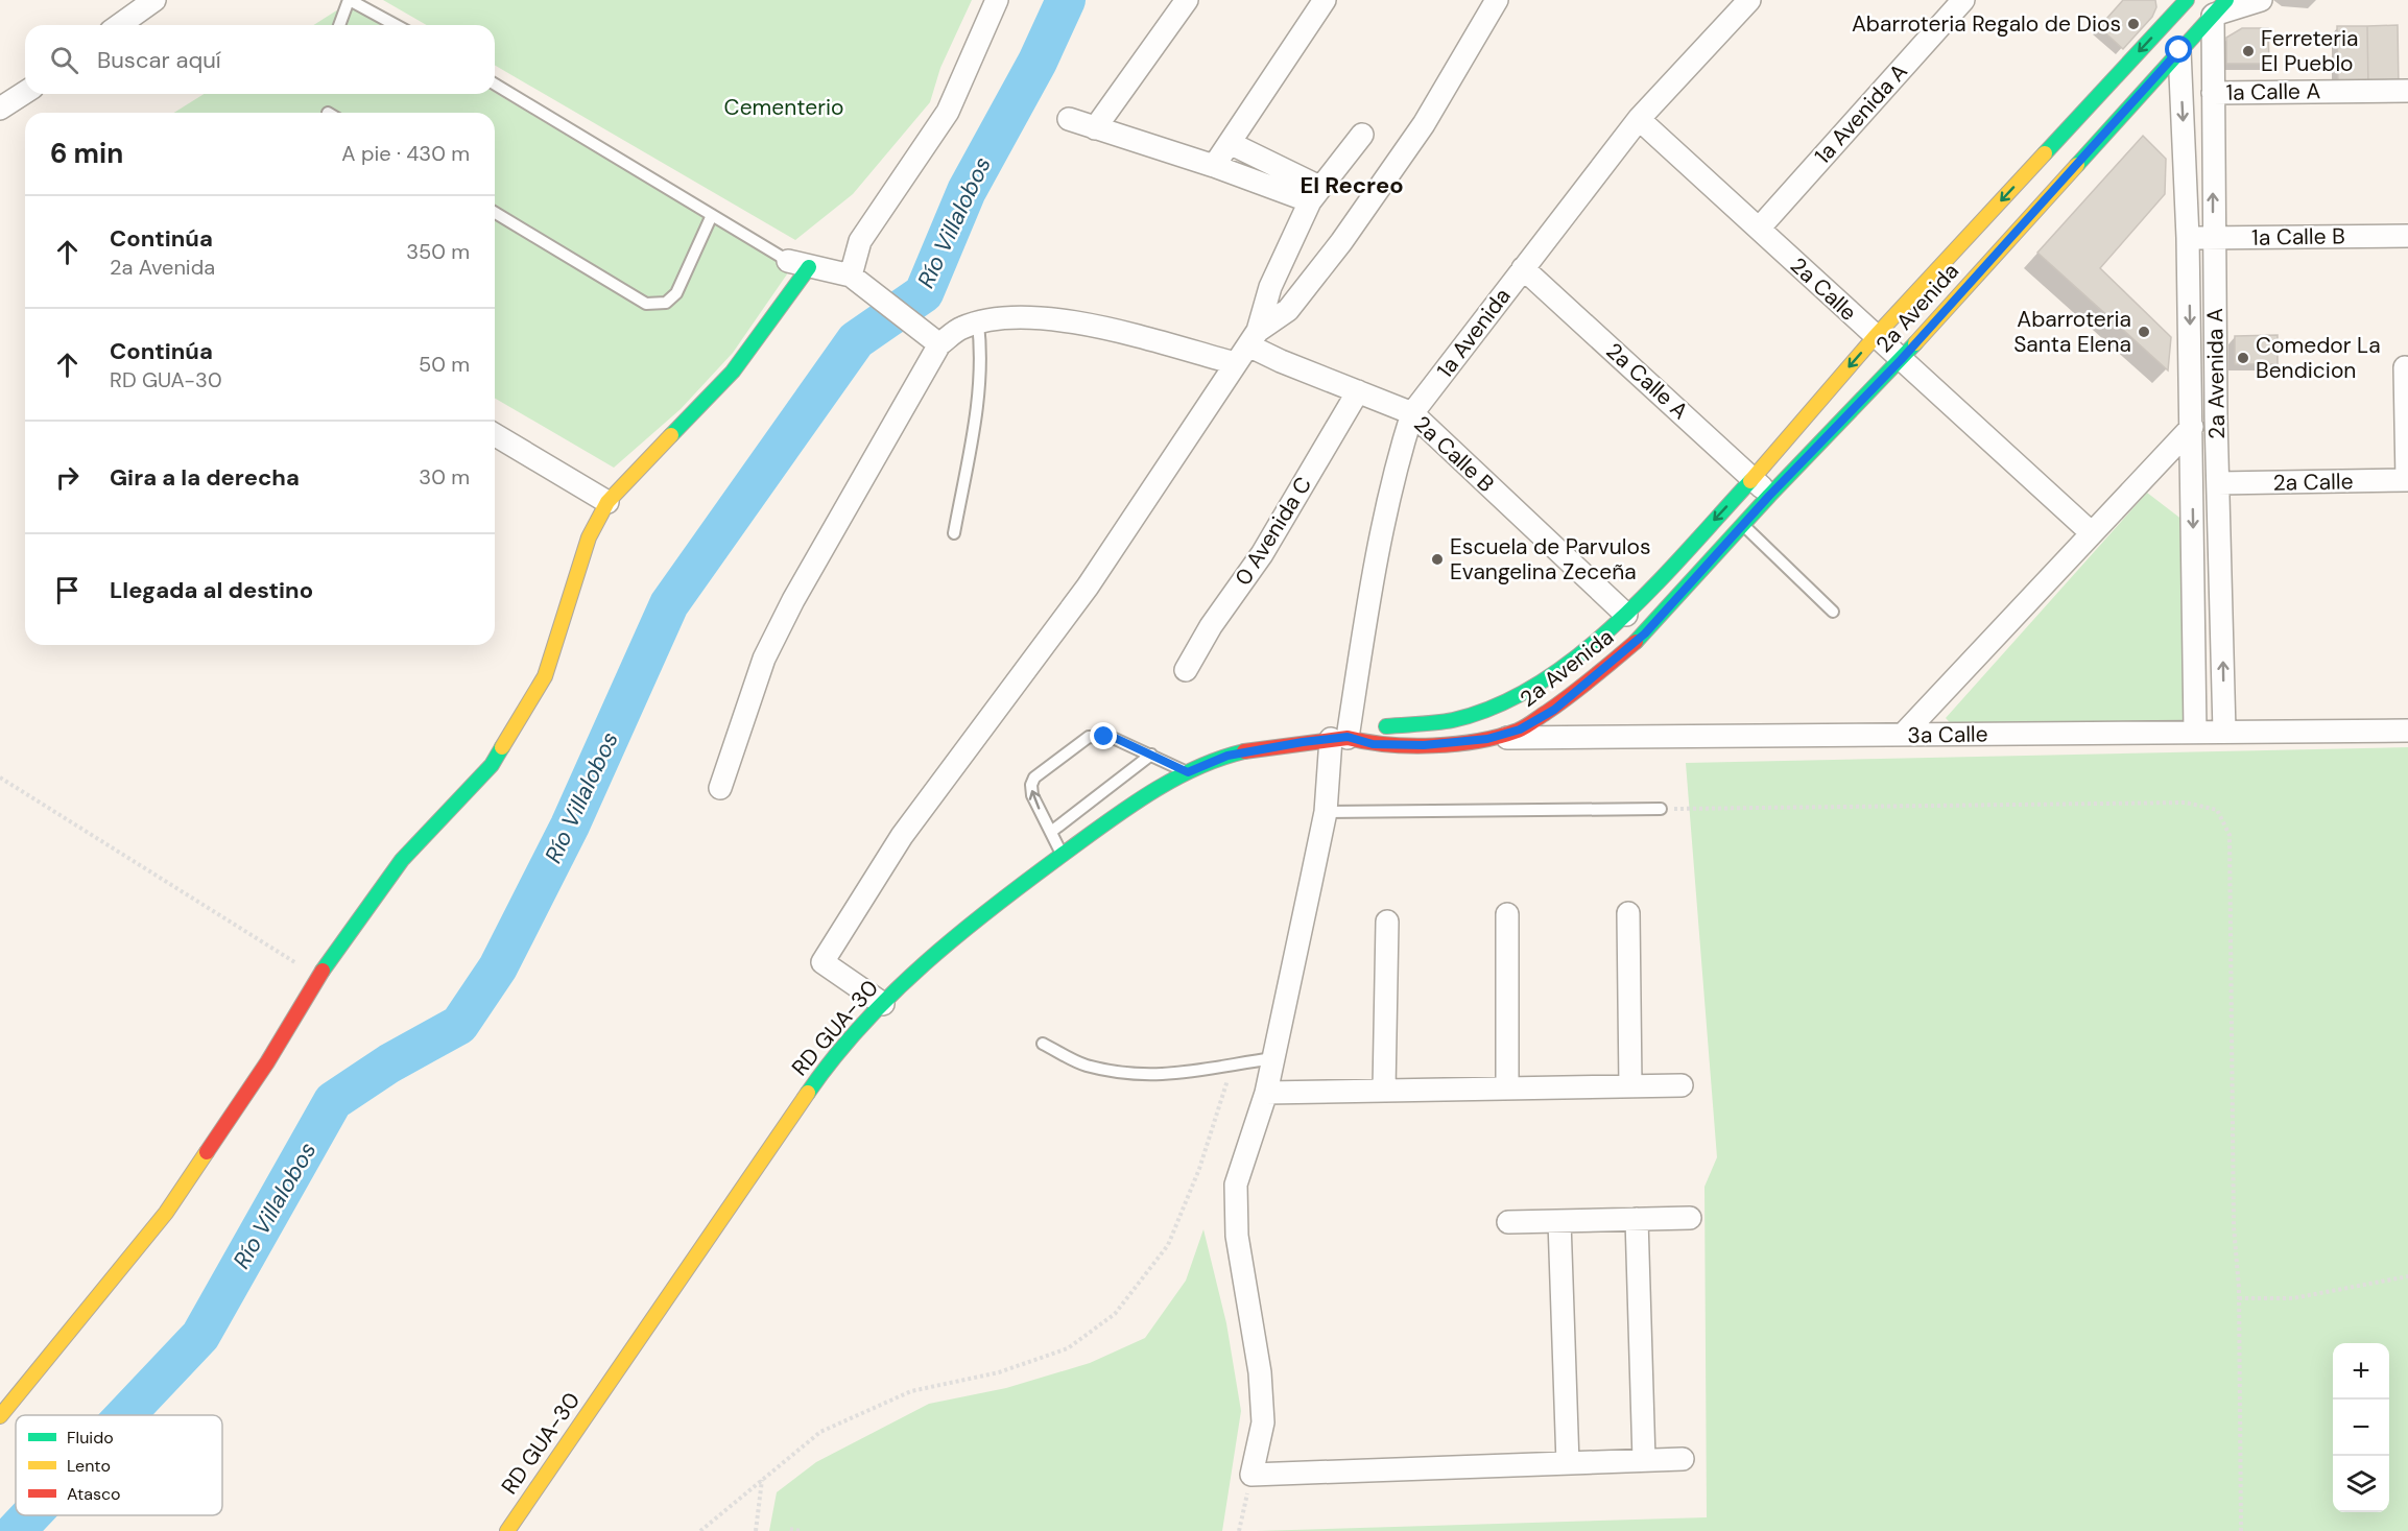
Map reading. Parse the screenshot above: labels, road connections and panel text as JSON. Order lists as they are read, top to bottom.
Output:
{
  "streets": {
    "street": [
      "1a Calle A",
      "1a Avenida A",
      "1a Calle B",
      "2a Calle",
      "2a Avenida",
      "1a Avenida",
      "2a Avenida A",
      "2a Calle A",
      "2a Calle B",
      "0 Avenida C",
      "3a Calle",
      "RD GUA-30"
    ]
  },
  "crossings": [
    ["1a Calle A", "2a Avenida A"],
    ["1a Avenida A", "2a Calle"],
    ["1a Calle B", "2a Avenida A"],
    ["2a Calle", "2a Avenida"],
    ["2a Calle", "1a Avenida"],
    ["2a Calle", "2a Avenida A"],
    ["2a Avenida", "1a Avenida"],
    ["2a Avenida", "2a Avenida A"],
    ["2a Avenida", "2a Calle A"],
    ["2a Avenida", "2a Calle B"],
    ["2a Avenida", "3a Calle"],
    ["2a Avenida", "RD GUA-30"],
    ["1a Avenida", "2a Calle A"],
    ["1a Avenida", "2a Calle B"],
    ["1a Avenida", "RD GUA-30"],
    ["2a Avenida A", "3a Calle"],
    ["2a Calle B", "0 Avenida C"]
  ],
  "districts": ["El Recreo"],
  "water": ["Río Villalobos"],
  "parks": ["Cementerio"],
  "places": [
    "Abarroteria Regalo de Dios",
    "Ferreteria El Pueblo",
    "Abarroteria Santa Elena",
    "Comedor La Bendicion",
    "Escuela de Parvulos Evangelina Zeceña"
  ],
  "legend": ["Fluido", "Lento", "Atasco"],
  "page": {
    "search": "Buscar aquí",
    "heading": ["6 min", "A pie · 430 m"],
    "list": [
      ["Continúa", "2a Avenida", "350 m"],
      ["Continúa", "RD GUA-30", "50 m"],
      ["Gira a la derecha", "30 m"],
      "Llegada al destino"
    ],
    "map_buttons": ["+", "−"]
  }
}
